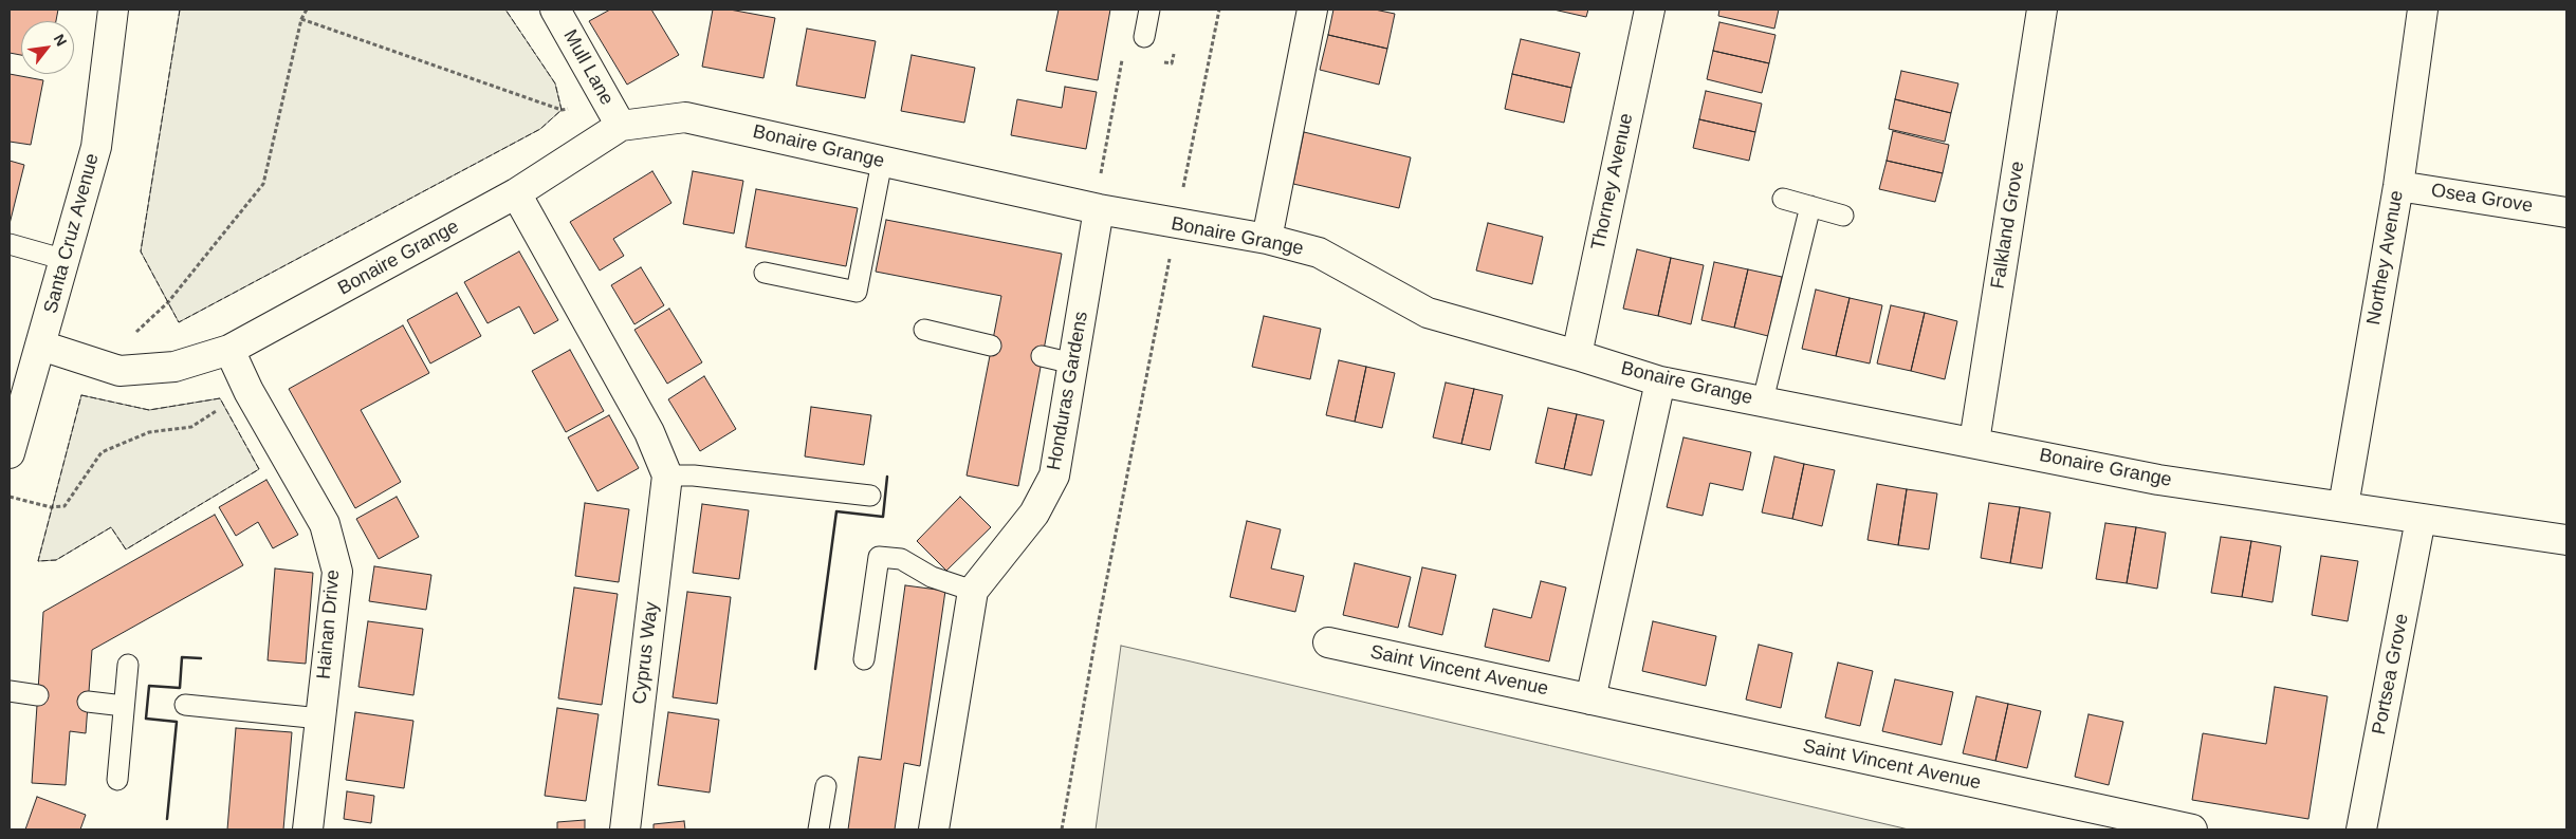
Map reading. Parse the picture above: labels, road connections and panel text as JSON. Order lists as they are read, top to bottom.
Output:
{
  "streets": {
    "street": [
      "Mull Lane",
      "Bonaire Grange",
      "Thorney Avenue",
      "Osea Grove",
      "Falkland Grove",
      "Santa Cruz Avenue",
      "Northey Avenue",
      "Honduras Gardens",
      "Hainan Drive",
      "Cyprus Way",
      "Saint Vincent Avenue",
      "Portsea Grove"
    ]
  },
  "crossings": [
    ["Mull Lane", "Bonaire Grange"],
    ["Bonaire Grange", "Thorney Avenue"],
    ["Bonaire Grange", "Falkland Grove"],
    ["Bonaire Grange", "Santa Cruz Avenue"],
    ["Bonaire Grange", "Northey Avenue"],
    ["Bonaire Grange", "Honduras Gardens"],
    ["Bonaire Grange", "Hainan Drive"],
    ["Bonaire Grange", "Cyprus Way"],
    ["Bonaire Grange", "Portsea Grove"],
    ["Osea Grove", "Northey Avenue"]
  ],
  "north": "top right"
}
